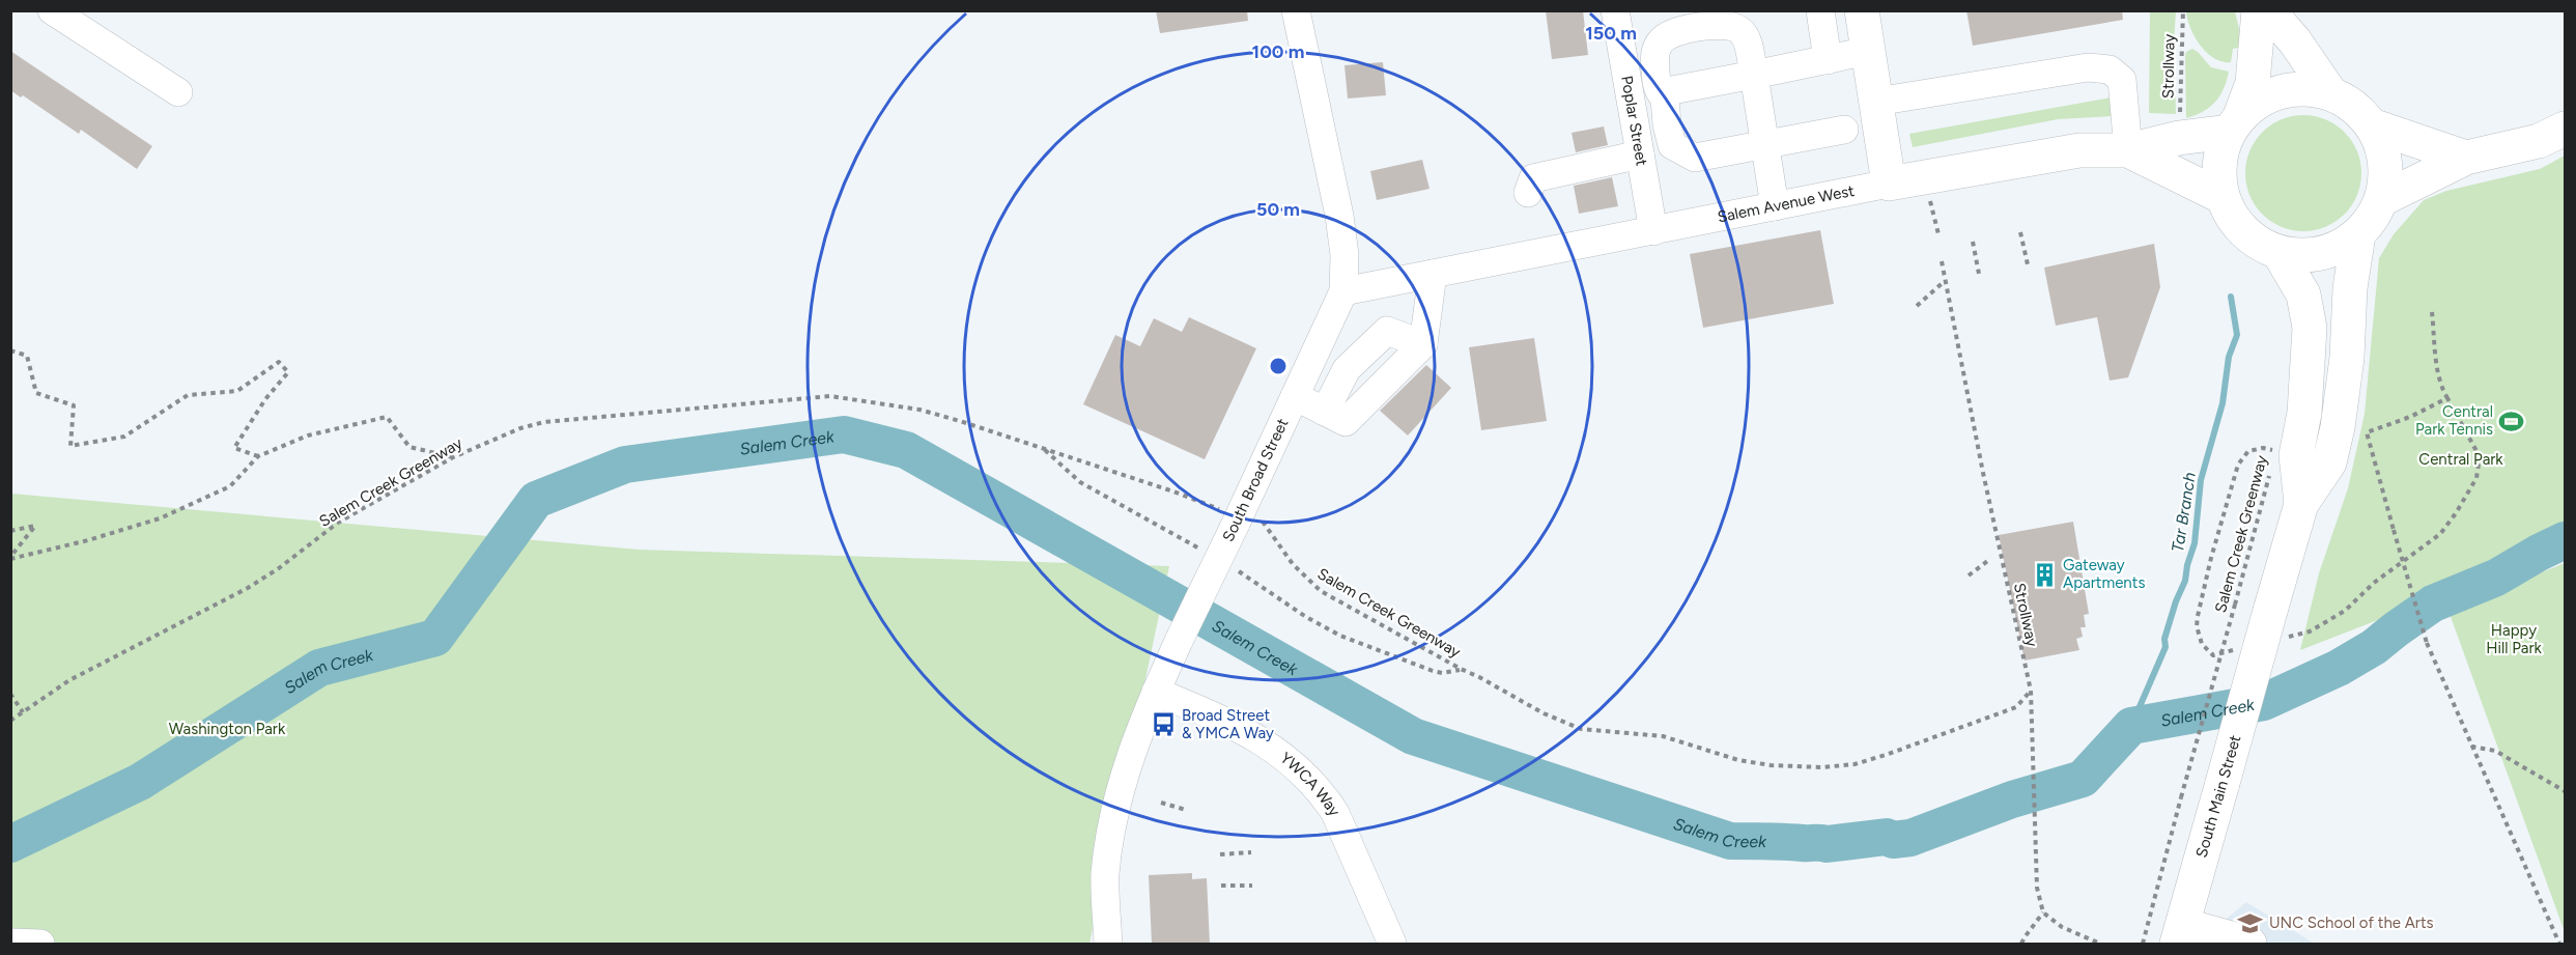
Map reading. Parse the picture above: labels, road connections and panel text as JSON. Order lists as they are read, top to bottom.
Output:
{
  "streets": {
    "main road": ["Salem Avenue West", "South Main Street"],
    "street": ["Poplar Street", "South Broad Street", "YWCA Way"],
    "path": ["Strollway", "Salem Creek Greenway"]
  },
  "crossings": [
    ["Strollway", "Salem Creek Greenway"],
    ["Poplar Street", "Salem Avenue West"],
    ["Salem Avenue West", "South Broad Street"],
    ["Salem Avenue West", "South Main Street"],
    ["South Broad Street", "Salem Creek Greenway"],
    ["South Broad Street", "YWCA Way"]
  ],
  "water": ["Salem Creek", "Tar Branch"],
  "parks": ["Central Park", "Happy Hill Park", "Washington Park"],
  "places": {
    "sports": ["Central Park Tennis"],
    "building": ["Gateway Apartments"],
    "bus stop": ["Broad Street & YMCA Way"],
    "school or university": ["UNC School of the Arts"]
  },
  "rings": ["150 m", "100 m", "50 m"]
}
